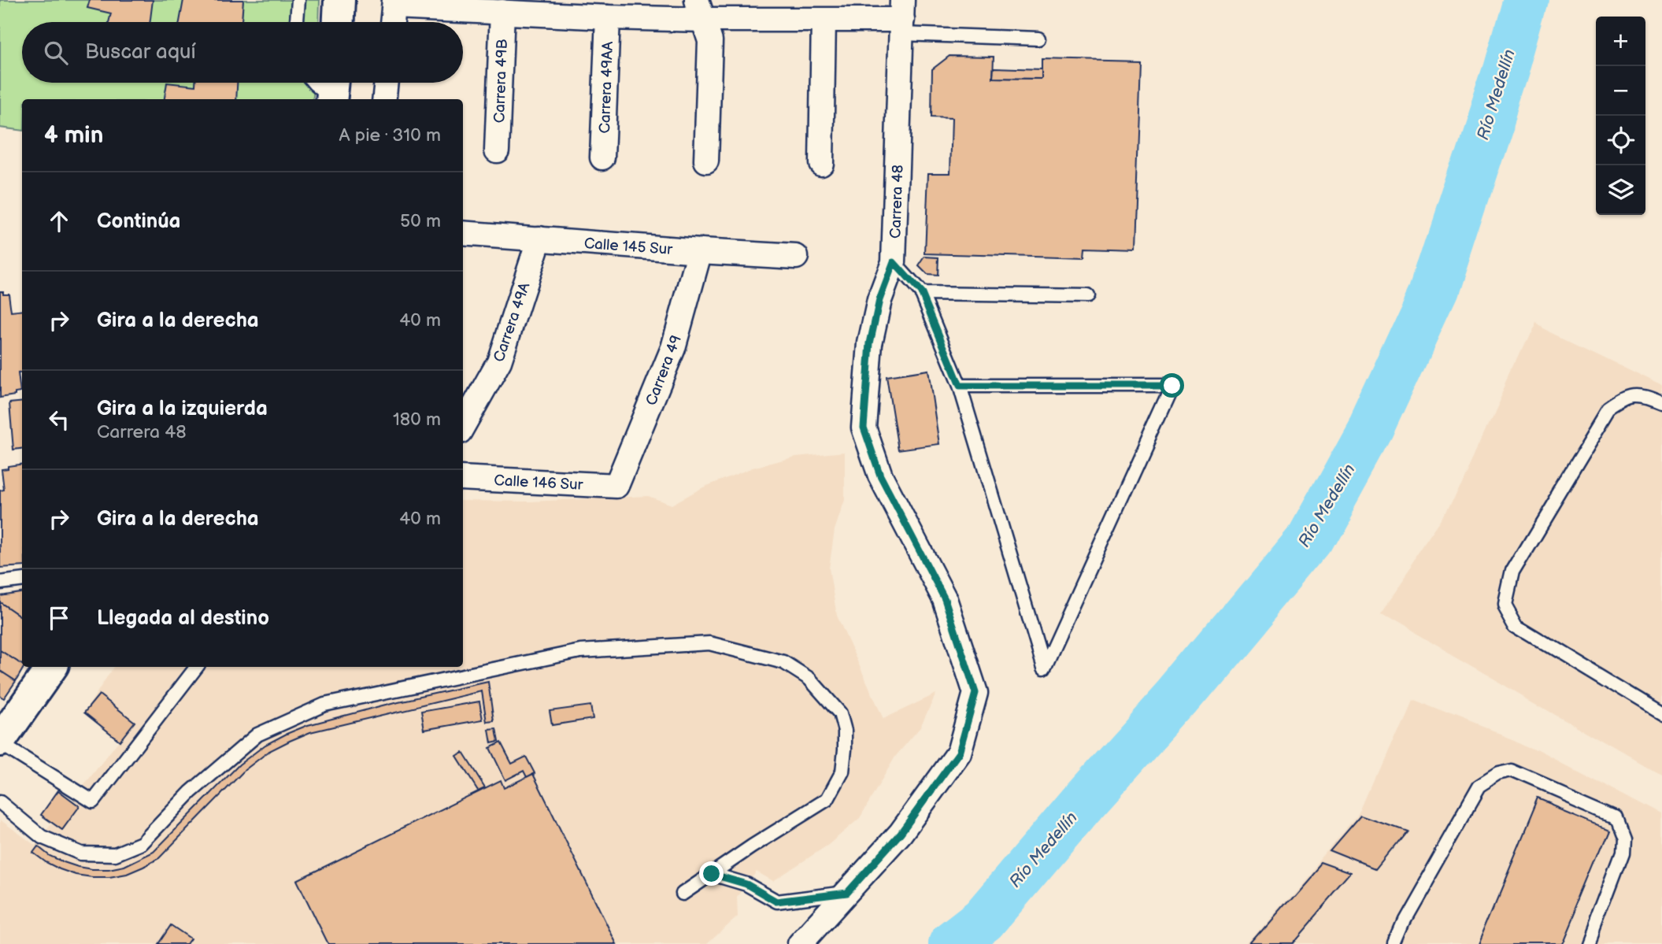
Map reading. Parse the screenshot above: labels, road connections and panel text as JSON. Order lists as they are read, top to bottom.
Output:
{
  "streets": {
    "street": [
      "Carrera 49B",
      "Carrera 49AA",
      "Carrera 48",
      "Calle 145 Sur",
      "Carrera 49A",
      "Carrera 49",
      "Calle 146 Sur"
    ]
  },
  "crossings": [
    ["Calle 145 Sur", "Carrera 49A"],
    ["Calle 145 Sur", "Carrera 49"],
    ["Carrera 49", "Calle 146 Sur"]
  ],
  "water": ["Río Medellín"],
  "page": {
    "map_buttons": ["+", "−"],
    "search": "Buscar aquí",
    "heading": ["4 min", "A pie · 310 m"],
    "list": [
      ["Continúa", "50 m"],
      ["Gira a la derecha", "40 m"],
      ["Gira a la izquierda", "Carrera 48", "180 m"],
      ["Gira a la derecha", "40 m"],
      "Llegada al destino"
    ]
  }
}
